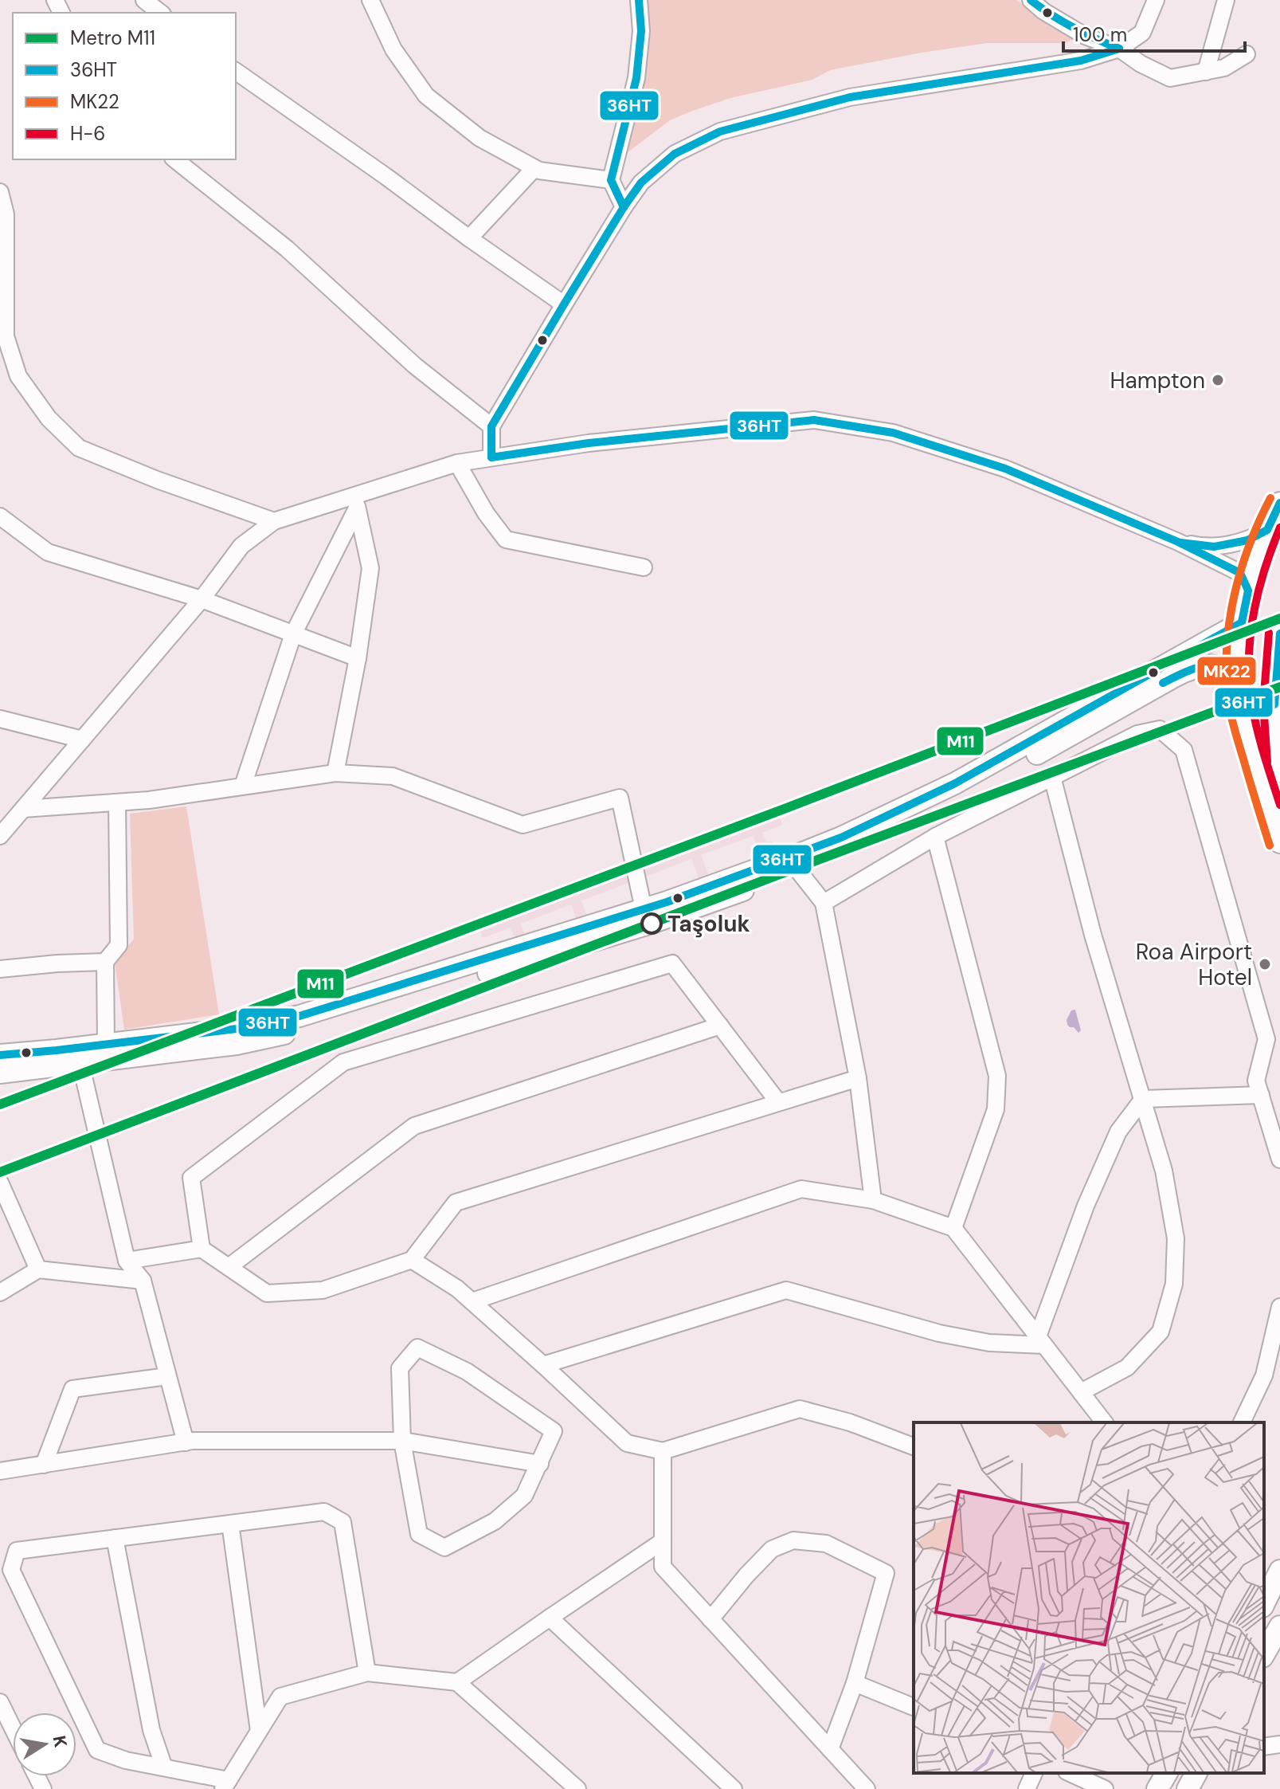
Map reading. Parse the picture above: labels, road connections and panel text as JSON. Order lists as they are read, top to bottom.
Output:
{
  "places": ["Hampton", "Taşoluk", "Roa Airport Hotel"],
  "lines": [
    "transit line 36HT",
    "transit line MK22",
    "transit line H-6",
    "metro line M11"
  ],
  "legend": [
    "Metro M11",
    "36HT",
    "MK22",
    "H-6"
  ],
  "scale_bar": "100 m",
  "north": "right"
}
